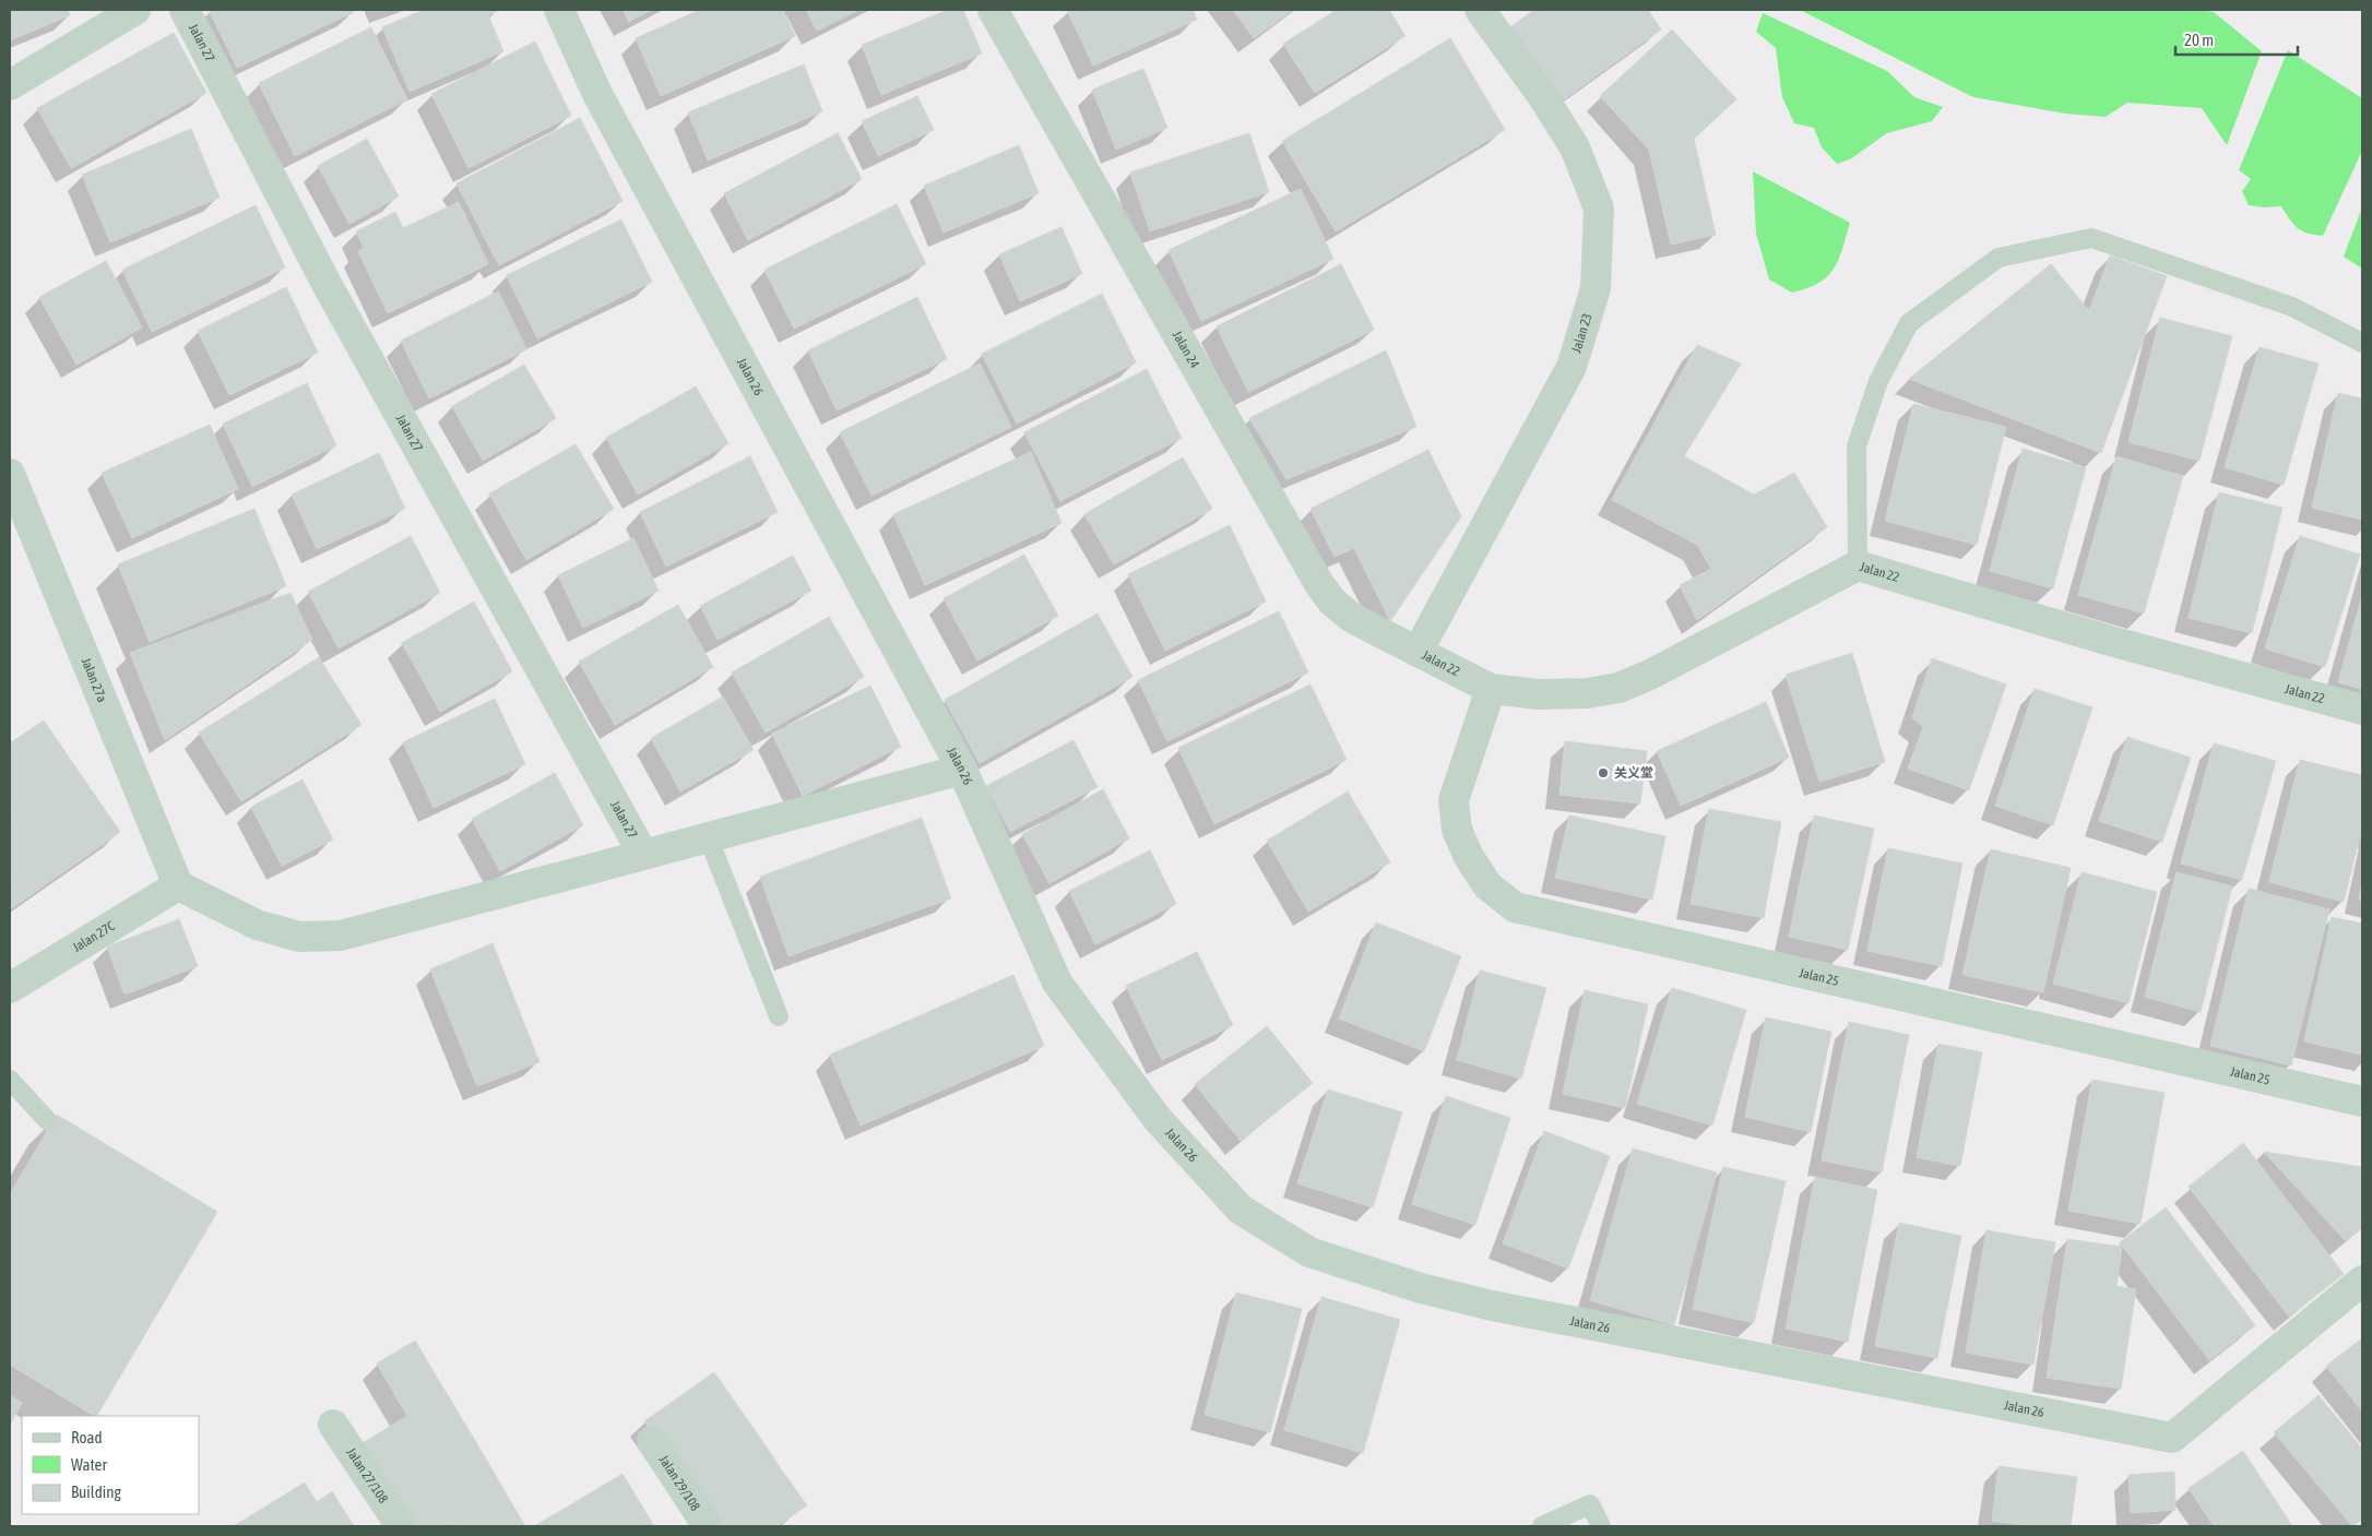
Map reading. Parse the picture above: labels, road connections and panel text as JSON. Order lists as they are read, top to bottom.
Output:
{
  "streets": {
    "street": [
      "Jalan 27",
      "Jalan 23",
      "Jalan 24",
      "Jalan 26",
      "Jalan 22",
      "Jalan 27a",
      "Jalan 27C",
      "Jalan 25",
      "Jalan 27/108",
      "Jalan 29/108"
    ]
  },
  "crossings": [
    ["Jalan 27", "Jalan 26"],
    ["Jalan 27", "Jalan 27a"],
    ["Jalan 27", "Jalan 27C"],
    ["Jalan 23", "Jalan 24"],
    ["Jalan 23", "Jalan 22"],
    ["Jalan 24", "Jalan 22"],
    ["Jalan 22", "Jalan 25"],
    ["Jalan 27a", "Jalan 27C"]
  ],
  "places": ["关义堂"],
  "legend": ["Road", "Water", "Building"],
  "scale_bar": "20 m"
}
